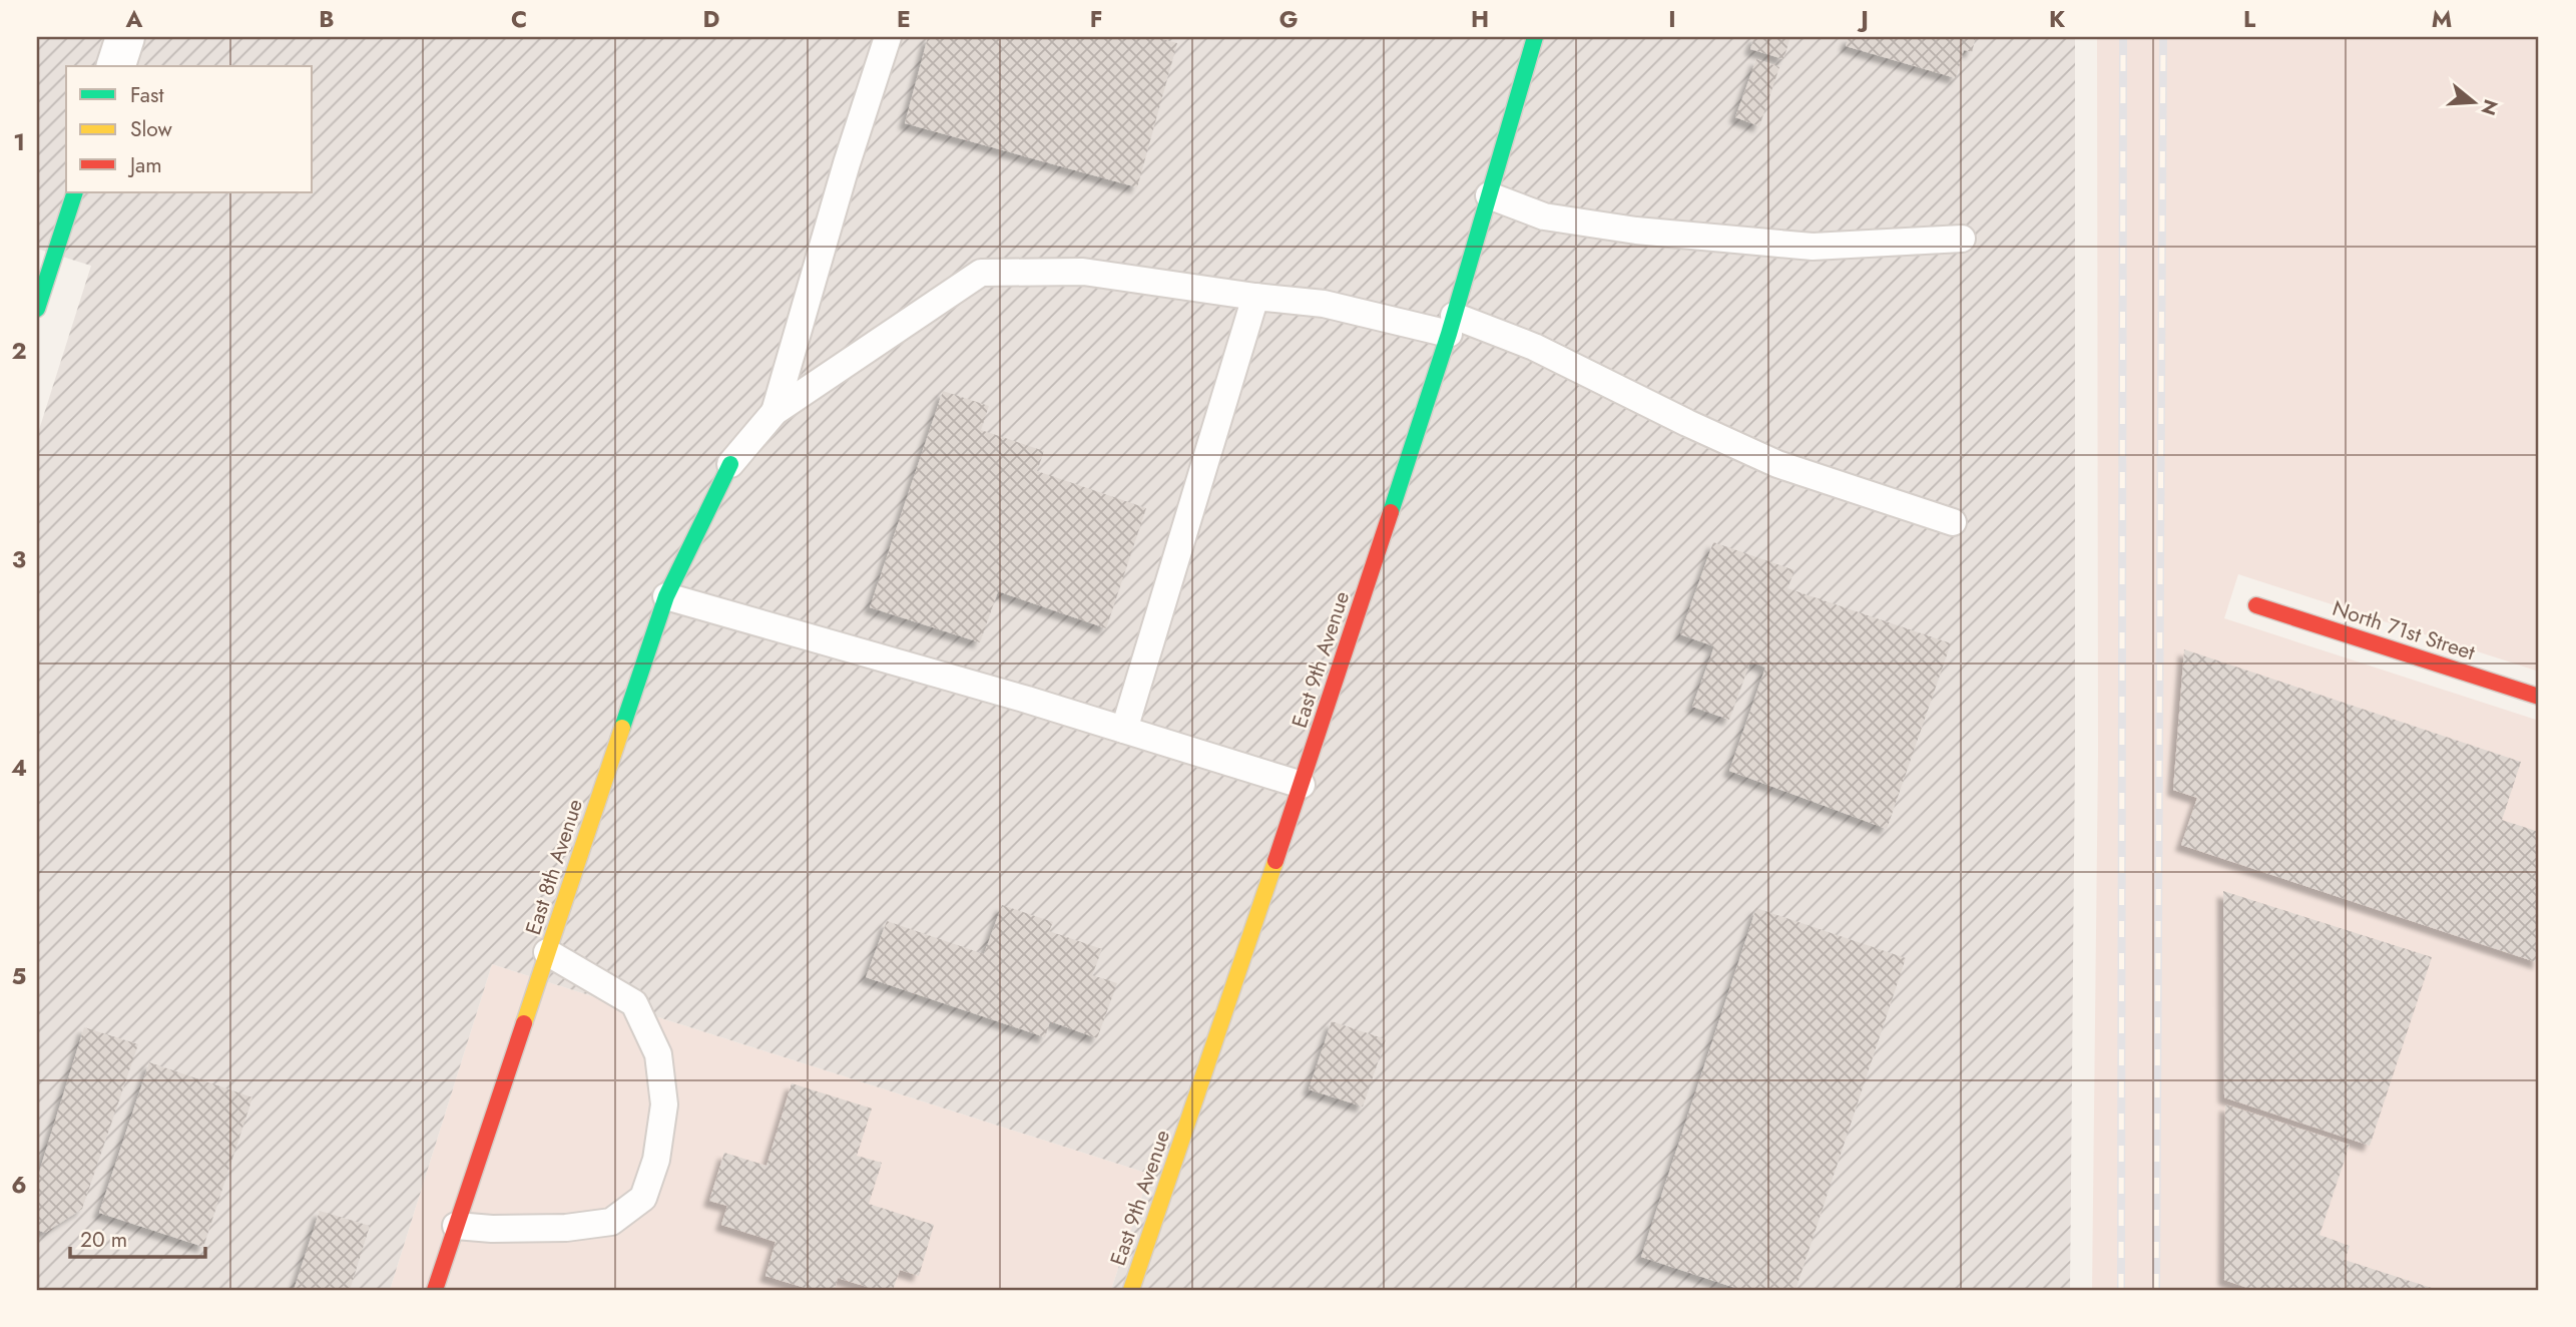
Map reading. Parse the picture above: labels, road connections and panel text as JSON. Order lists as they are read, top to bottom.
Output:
{
  "streets": {
    "street": ["North 71st Street", "East 9th Avenue", "East 8th Avenue"]
  },
  "legend": ["Fast", "Slow", "Jam"],
  "scale_bar": "20 m",
  "north": "right",
  "grid": {
    "columns": [
      "A",
      "B",
      "C",
      "D",
      "E",
      "F",
      "G",
      "H",
      "I",
      "J",
      "K",
      "L",
      "M"
    ],
    "rows": [
      "1",
      "2",
      "3",
      "4",
      "5",
      "6"
    ]
  }
}
